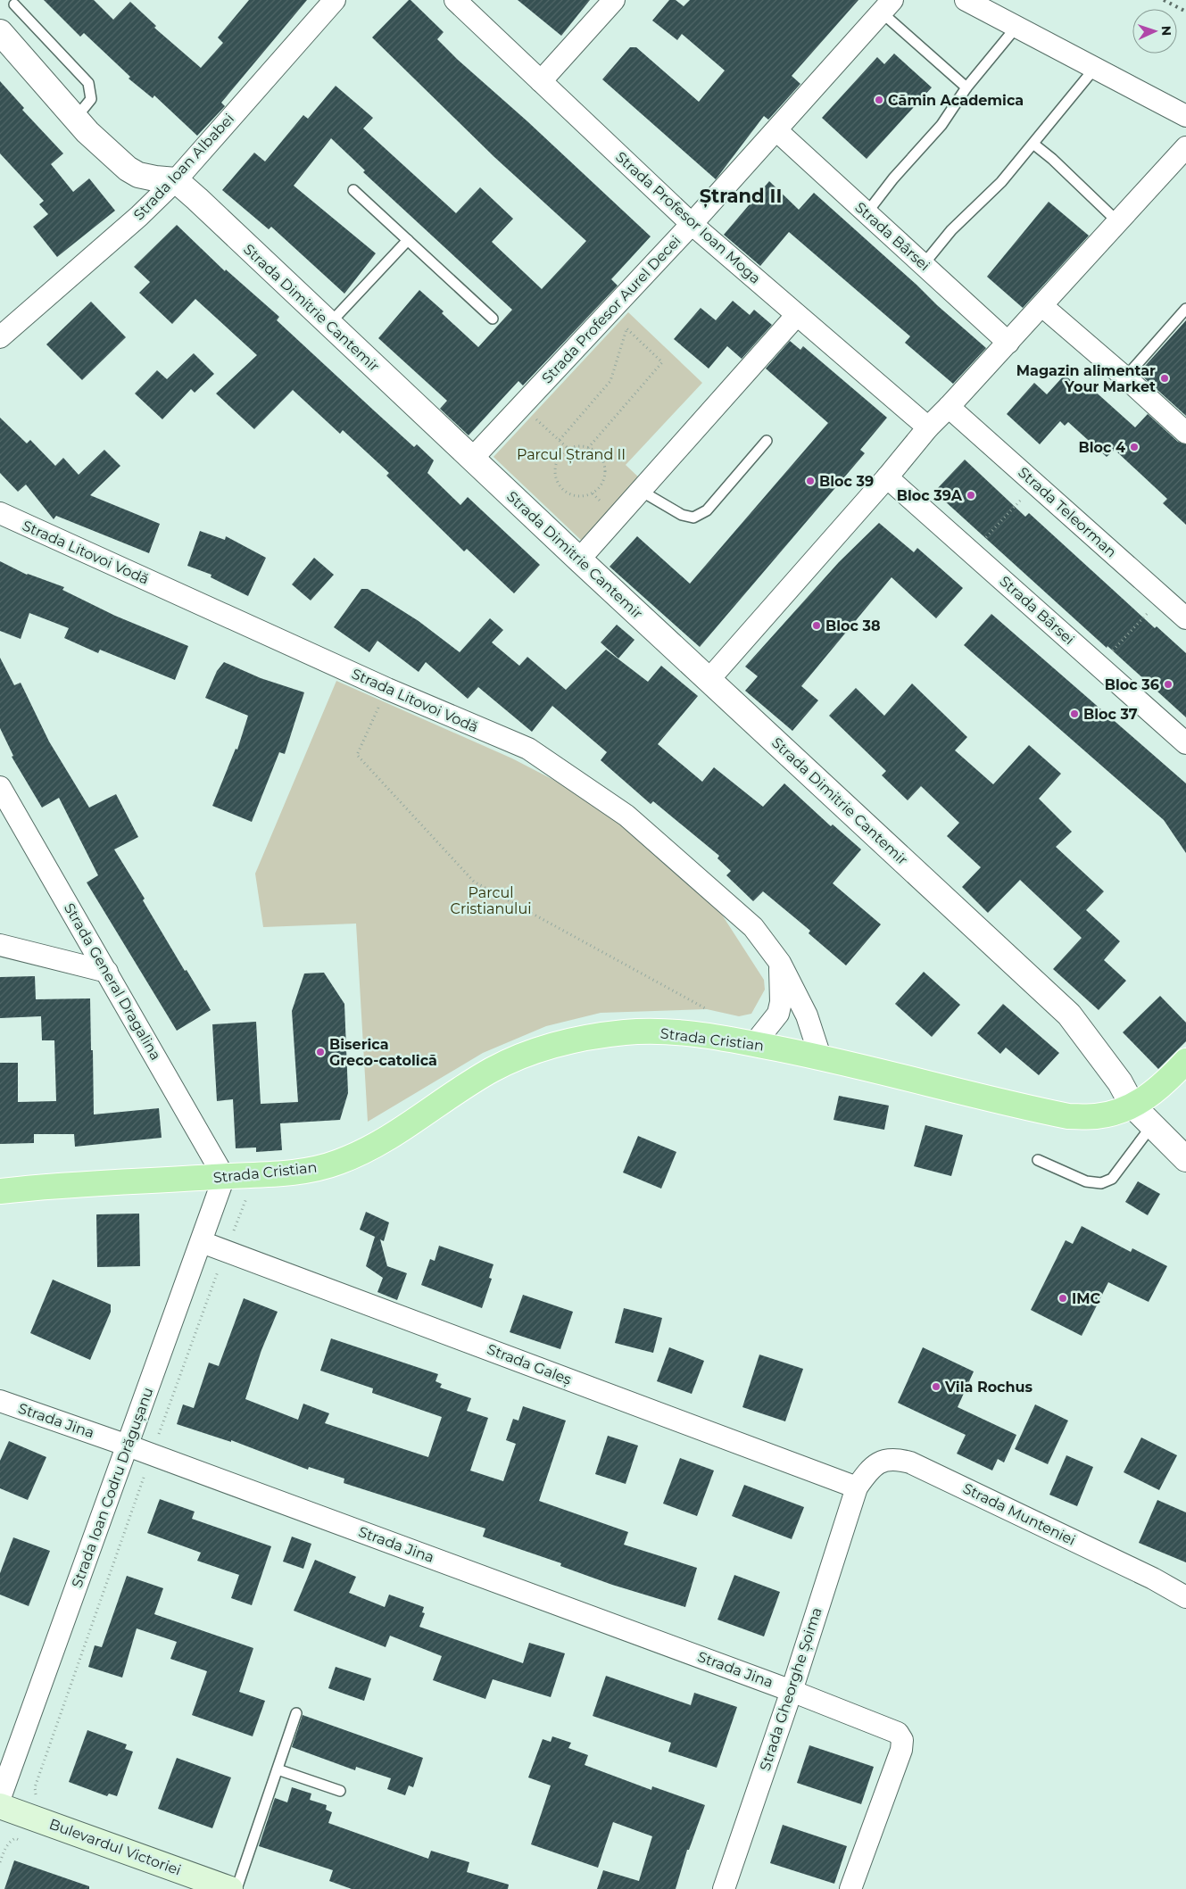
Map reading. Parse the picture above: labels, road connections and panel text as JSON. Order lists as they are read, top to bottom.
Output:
{
  "streets": {
    "main road": ["Strada Cristian", "Bulevardul Victoriei"],
    "street": [
      "Strada Ioan Albabei",
      "Strada Profesor Ioan Moga",
      "Strada Bârsei",
      "Strada Dimitrie Cantemir",
      "Strada Profesor Aurel Decei",
      "Strada Teleorman",
      "Strada Litovoi Vodă",
      "Strada General Dragalina",
      "Strada Galeș",
      "Strada Jina",
      "Strada Ioan Codru Drăgușanu",
      "Strada Munteniei",
      "Strada Gheorghe Șoima"
    ]
  },
  "crossings": [
    ["Strada Ioan Albabei", "Strada Dimitrie Cantemir"],
    ["Strada Profesor Ioan Moga", "Strada Profesor Aurel Decei"],
    ["Strada Bârsei", "Strada Profesor Aurel Decei"],
    ["Strada Dimitrie Cantemir", "Strada Profesor Aurel Decei"],
    ["Strada Dimitrie Cantemir", "Strada Cristian"],
    ["Strada Litovoi Vodă", "Strada Cristian"],
    ["Strada General Dragalina", "Strada Cristian"],
    ["Strada General Dragalina", "Strada Ioan Codru Drăgușanu"],
    ["Strada Cristian", "Strada Ioan Codru Drăgușanu"],
    ["Strada Galeș", "Strada Ioan Codru Drăgușanu"],
    ["Strada Galeș", "Strada Munteniei"],
    ["Strada Galeș", "Strada Gheorghe Șoima"],
    ["Strada Jina", "Strada Ioan Codru Drăgușanu"],
    ["Strada Jina", "Strada Gheorghe Șoima"],
    ["Strada Munteniei", "Strada Gheorghe Șoima"]
  ],
  "districts": ["Ștrand II"],
  "parks": ["Parcul Ștrand II", "Parcul Cristianului"],
  "places": [
    "Cămin Academica",
    "Magazin alimentar Your Market",
    "Bloc 4",
    "Bloc 39",
    "Bloc 39A",
    "Bloc 38",
    "Bloc 36",
    "Bloc 37",
    "Biserica Greco-catolică",
    "IMC",
    "Vila Rochus"
  ],
  "north": "right"
}
